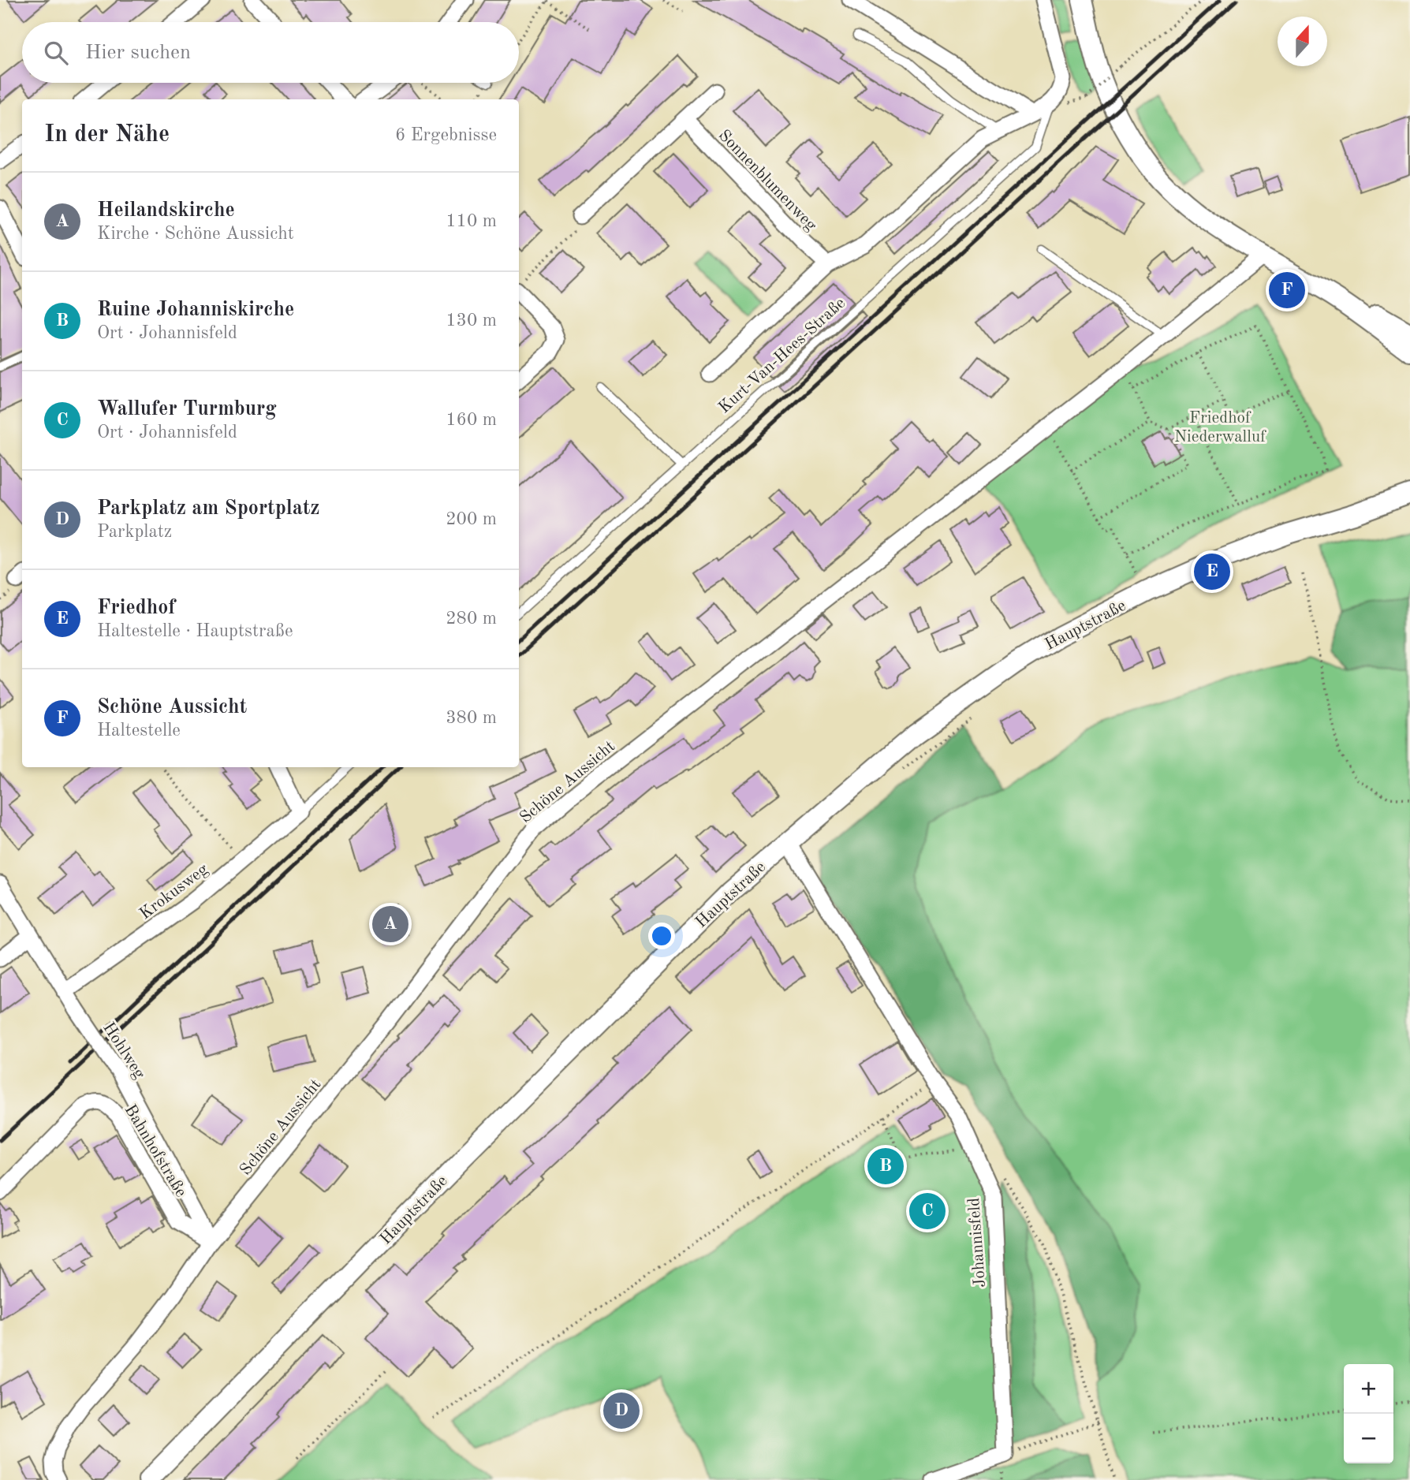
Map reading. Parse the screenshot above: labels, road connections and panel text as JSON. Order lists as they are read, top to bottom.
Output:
{
  "streets": {
    "street": [
      "Sonnenblumenweg",
      "Hauptstraße",
      "Schöne Aussicht",
      "Krokusweg",
      "Hohlweg",
      "Bahnhofstraße",
      "Johannisfeld"
    ],
    "lane": ["Kurt-Van-Hees-Straße"]
  },
  "crossings": [
    ["Hauptstraße", "Johannisfeld"],
    ["Schöne Aussicht", "Hohlweg"],
    ["Schöne Aussicht", "Bahnhofstraße"],
    ["Krokusweg", "Hohlweg"],
    ["Hohlweg", "Bahnhofstraße"]
  ],
  "parks": ["Friedhof Niederwalluf"],
  "north": "top",
  "page": {
    "search": "Hier suchen",
    "heading": ["In der Nähe", "6 Ergebnisse"],
    "list": [
      {
        "mark": "A",
        "name": "Heilandskirche",
        "note": "Kirche · Schöne Aussicht",
        "value": "110 m"
      },
      {
        "mark": "B",
        "name": "Ruine Johanniskirche",
        "note": "Ort · Johannisfeld",
        "value": "130 m"
      },
      {
        "mark": "C",
        "name": "Wallufer Turmburg",
        "note": "Ort · Johannisfeld",
        "value": "160 m"
      },
      {
        "mark": "D",
        "name": "Parkplatz am Sportplatz",
        "note": "Parkplatz",
        "value": "200 m"
      },
      {
        "mark": "E",
        "name": "Friedhof",
        "note": "Haltestelle · Hauptstraße",
        "value": "280 m"
      },
      {
        "mark": "F",
        "name": "Schöne Aussicht",
        "note": "Haltestelle",
        "value": "380 m"
      }
    ],
    "pins": [
      "F",
      "E",
      "A",
      "B",
      "C",
      "D"
    ],
    "map_buttons": ["+", "−"]
  }
}
